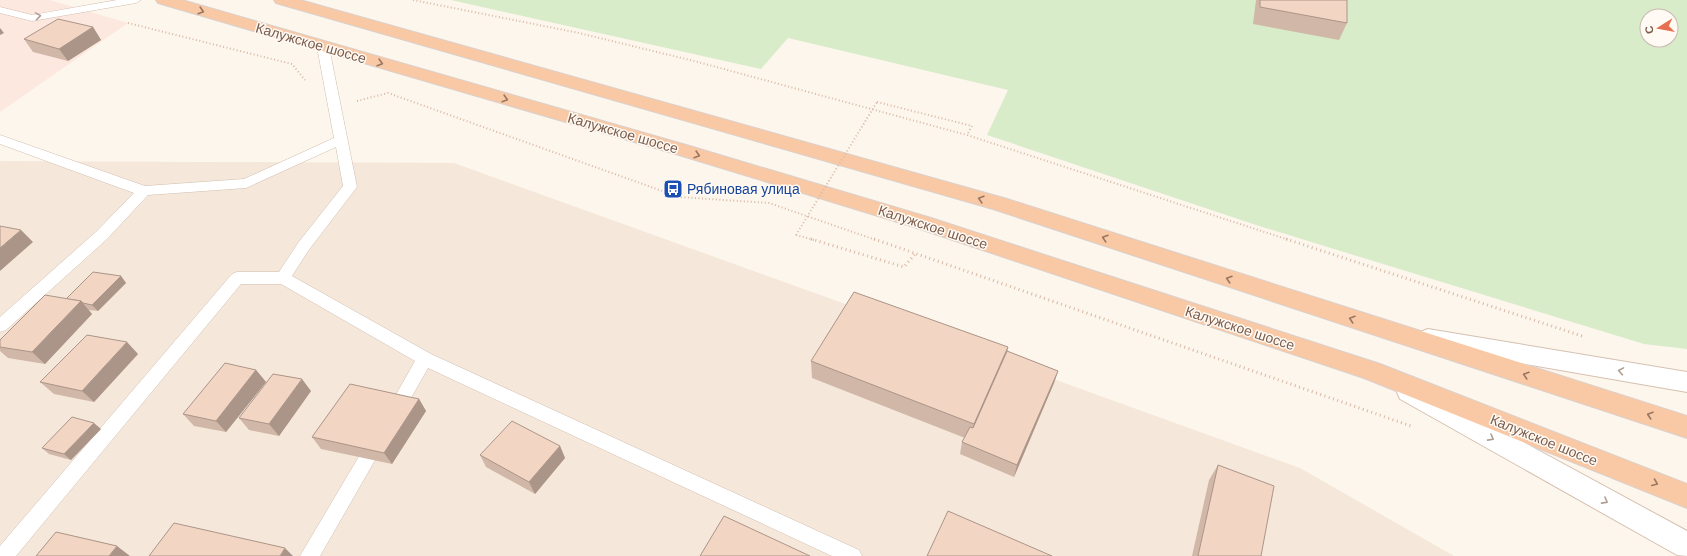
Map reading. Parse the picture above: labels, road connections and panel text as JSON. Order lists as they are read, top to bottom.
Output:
{
  "streets": {
    "highway": ["Калужское шоссе"]
  },
  "places": {
    "bus stop": ["Рябиновая улица"]
  },
  "north": "left"
}
